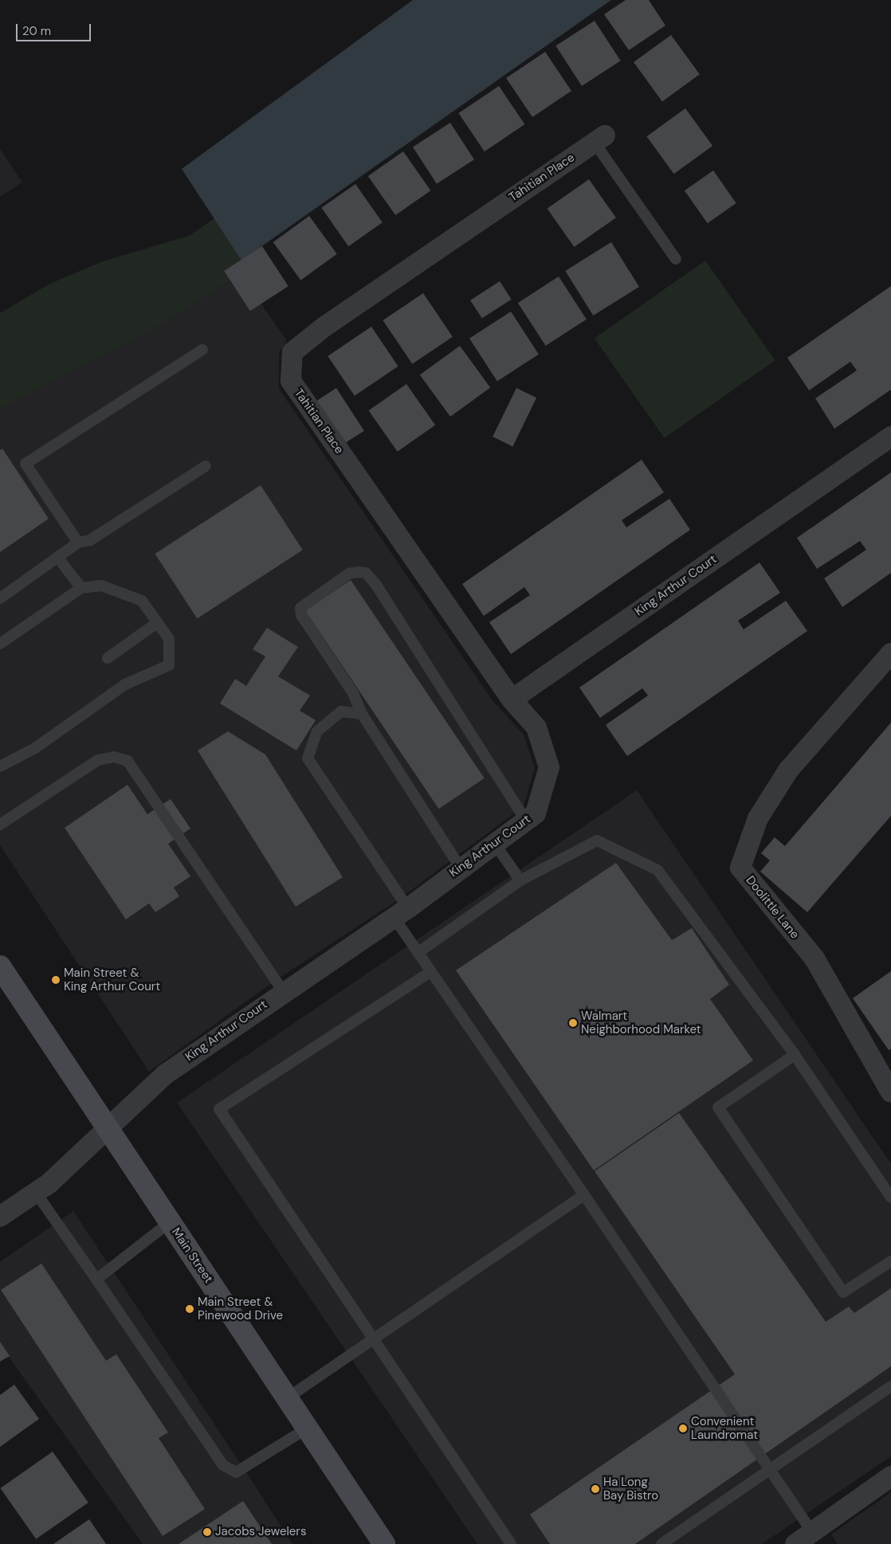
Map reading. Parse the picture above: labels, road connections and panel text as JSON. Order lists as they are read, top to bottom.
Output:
{
  "streets": {
    "main road": ["Main Street"],
    "street": ["Tahitian Place", "King Arthur Court", "Doolittle Lane"]
  },
  "crossings": [
    ["Tahitian Place", "King Arthur Court"],
    ["King Arthur Court", "Main Street"]
  ],
  "places": [
    "Main Street & King Arthur Court",
    "Walmart Neighborhood Market",
    "Main Street & Pinewood Drive",
    "Convenient Laundromat",
    "Ha Long Bay Bistro",
    "Jacobs Jewelers"
  ],
  "scale_bar": "20 m"
}
